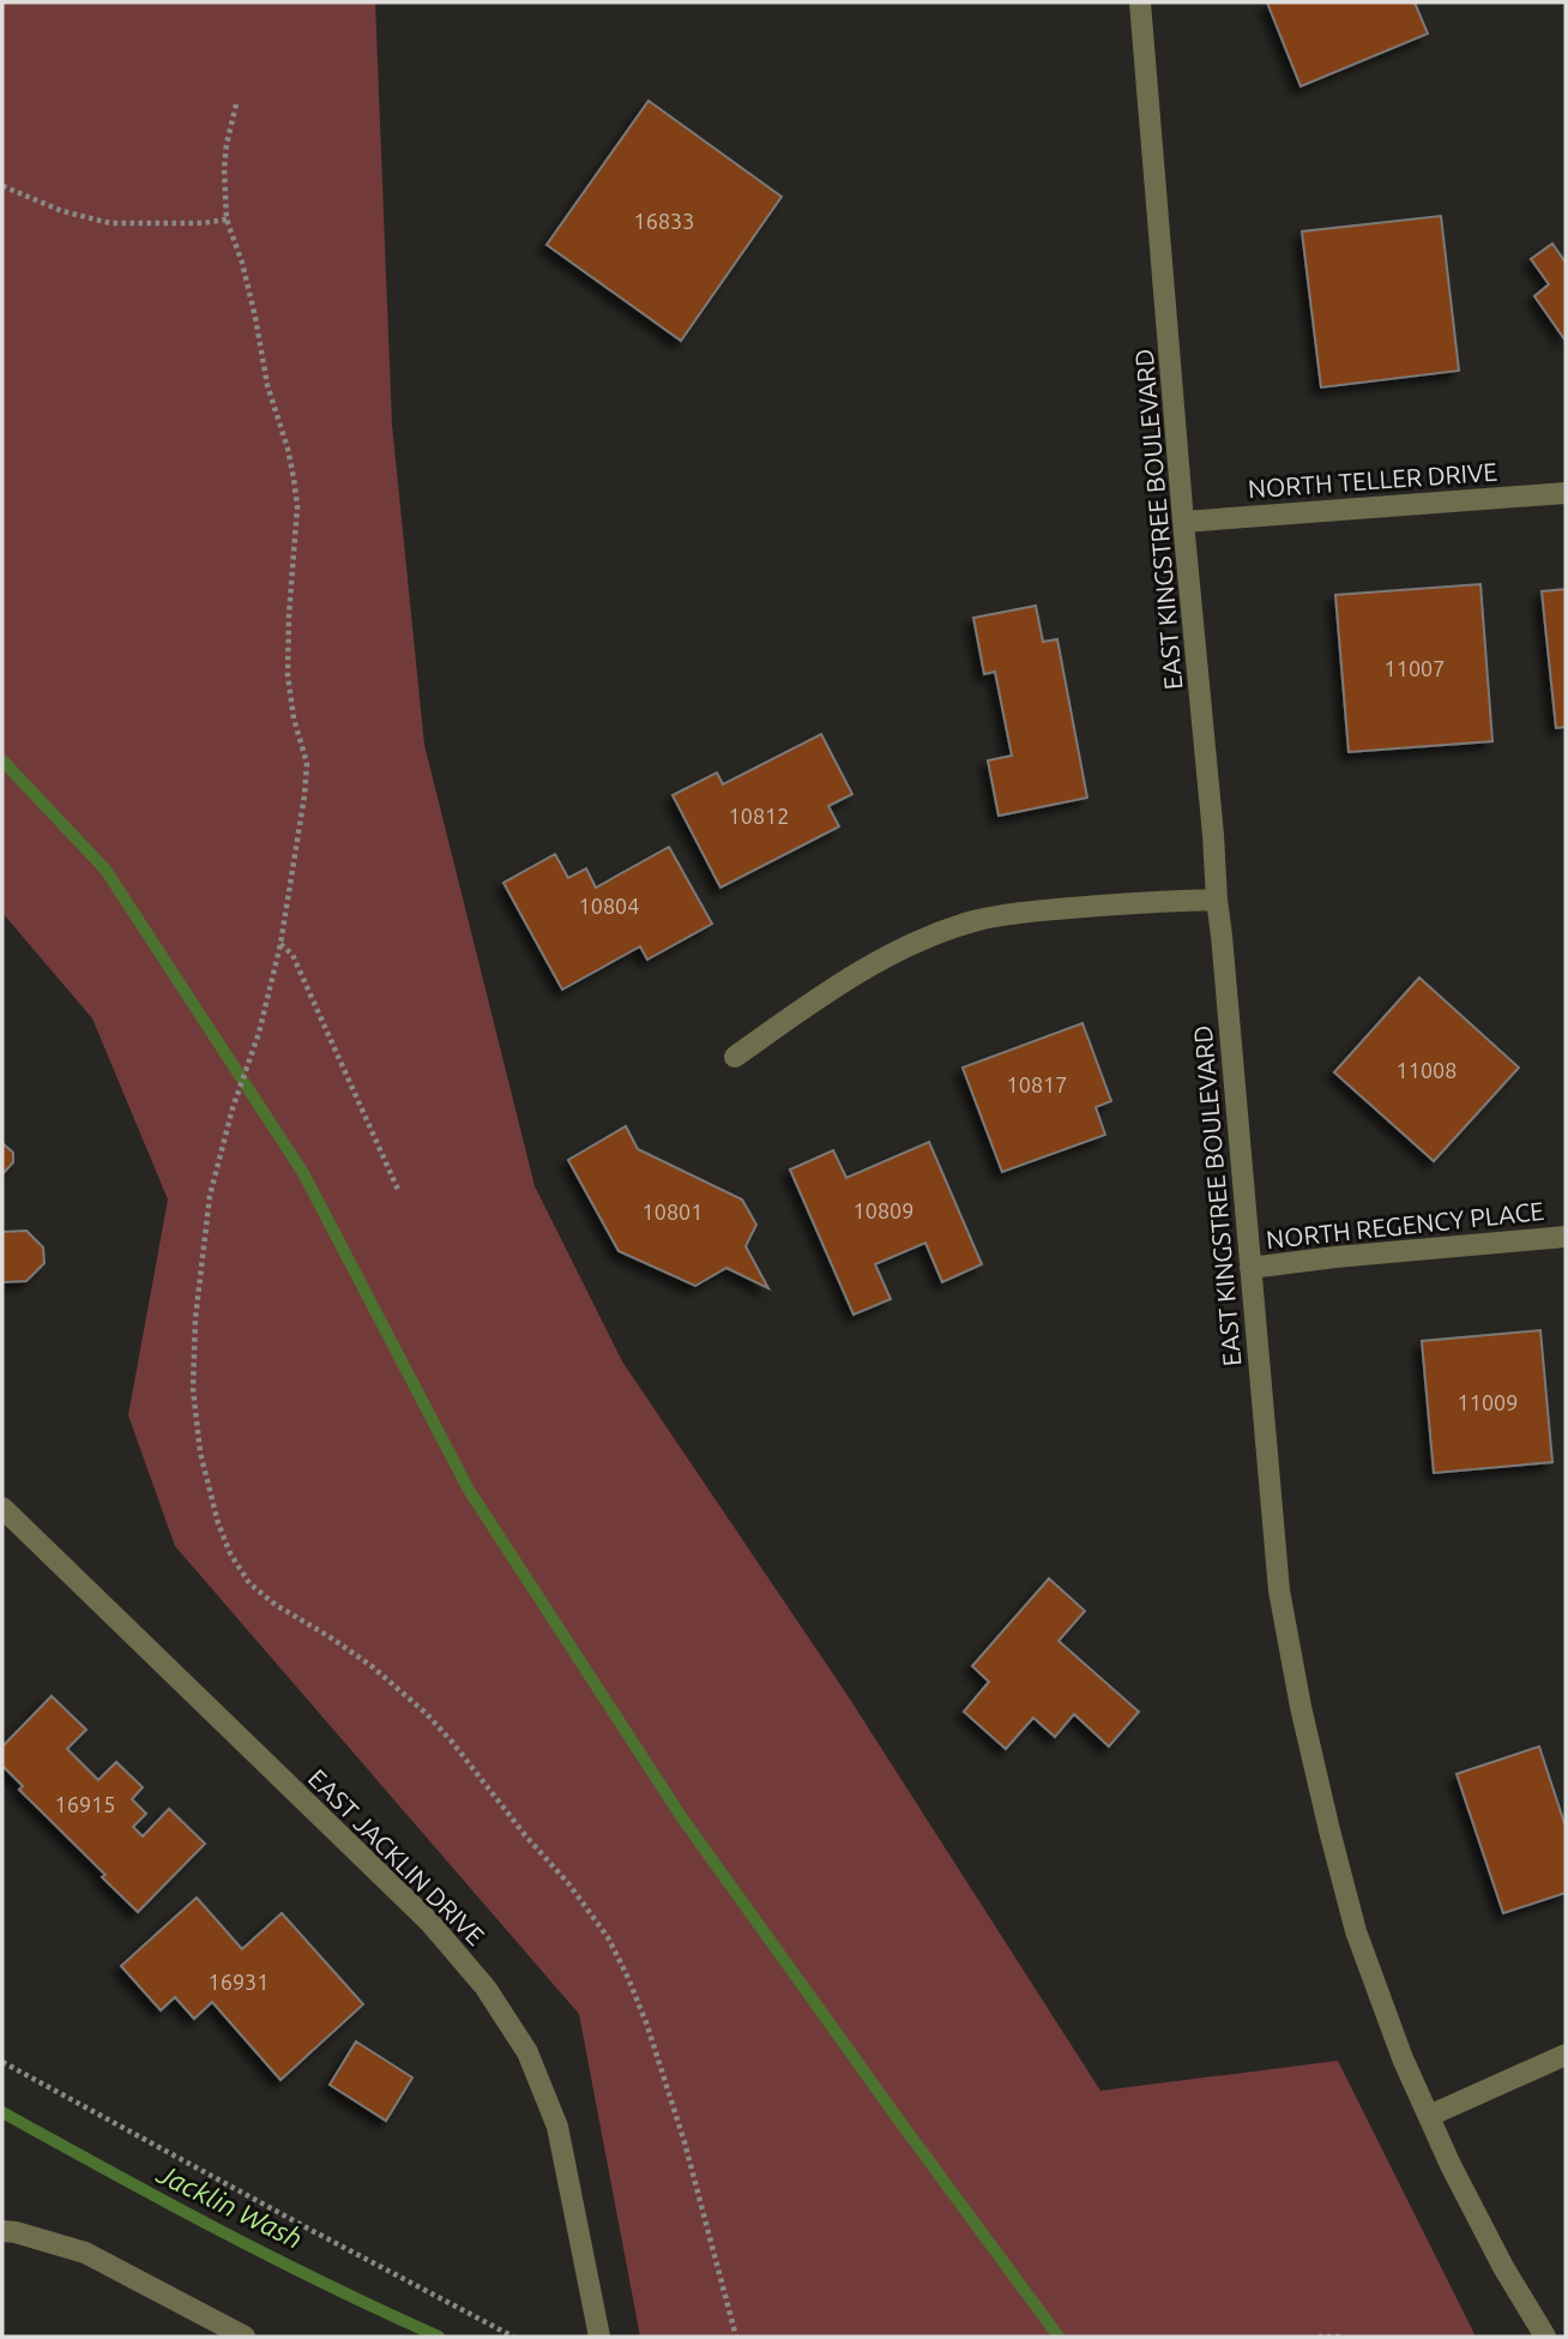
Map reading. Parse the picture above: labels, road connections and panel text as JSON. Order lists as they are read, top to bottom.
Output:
{
  "streets": {
    "street": [
      "NORTH TELLER DRIVE",
      "EAST KINGSTREE BOULEVARD",
      "NORTH REGENCY PLACE",
      "EAST JACKLIN DRIVE"
    ]
  },
  "crossings": [
    ["NORTH TELLER DRIVE", "EAST KINGSTREE BOULEVARD"],
    ["EAST KINGSTREE BOULEVARD", "NORTH REGENCY PLACE"]
  ],
  "water": ["Jacklin Wash"],
  "house_numbers": [
    "16833",
    "11007",
    "10812",
    "10804",
    "11008",
    "10817",
    "10809",
    "10801",
    "11009",
    "16915",
    "16931"
  ]
}
